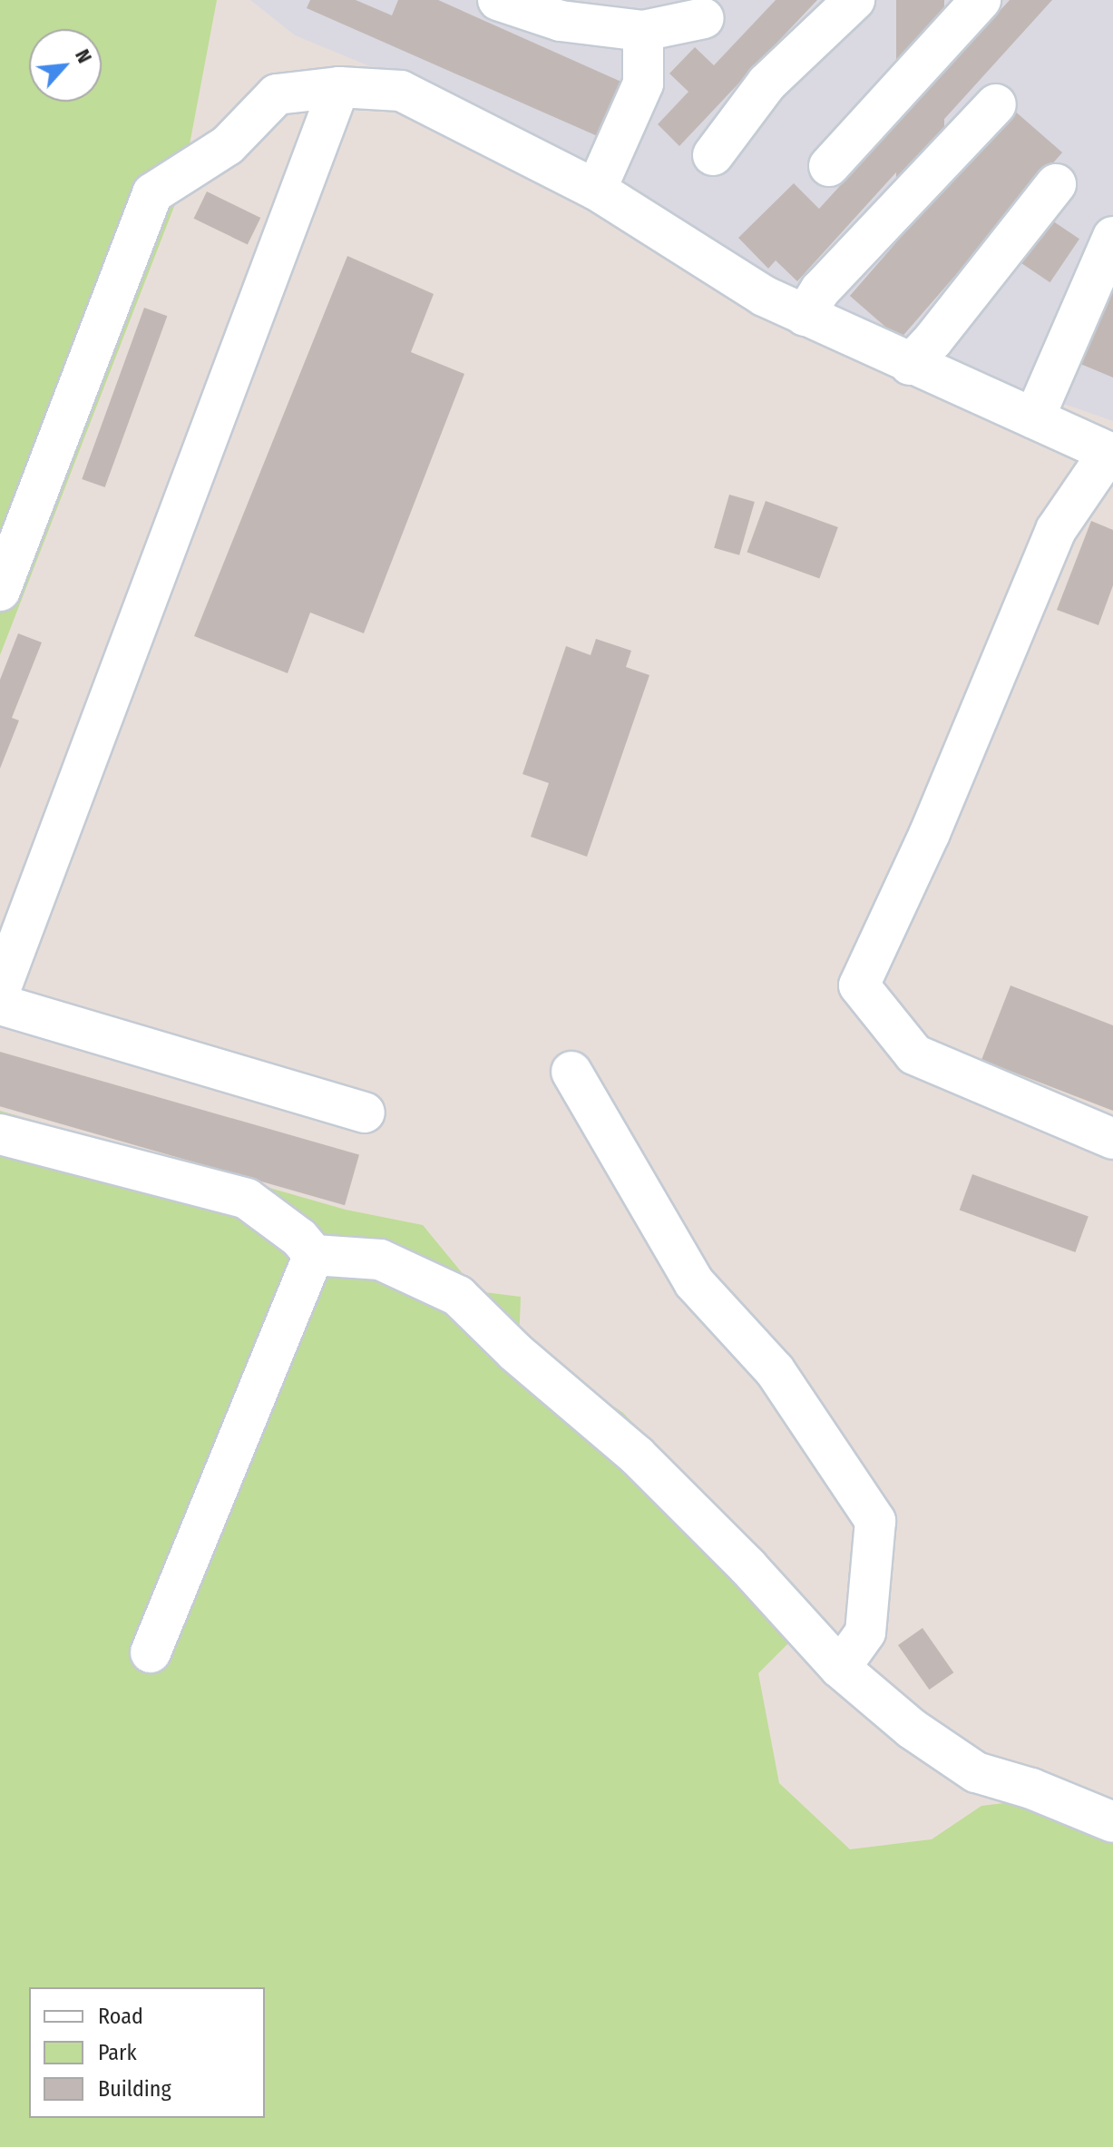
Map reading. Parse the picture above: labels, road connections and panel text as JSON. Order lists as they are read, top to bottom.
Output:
{
  "legend": ["Road", "Park", "Building"],
  "north": "top right"
}
